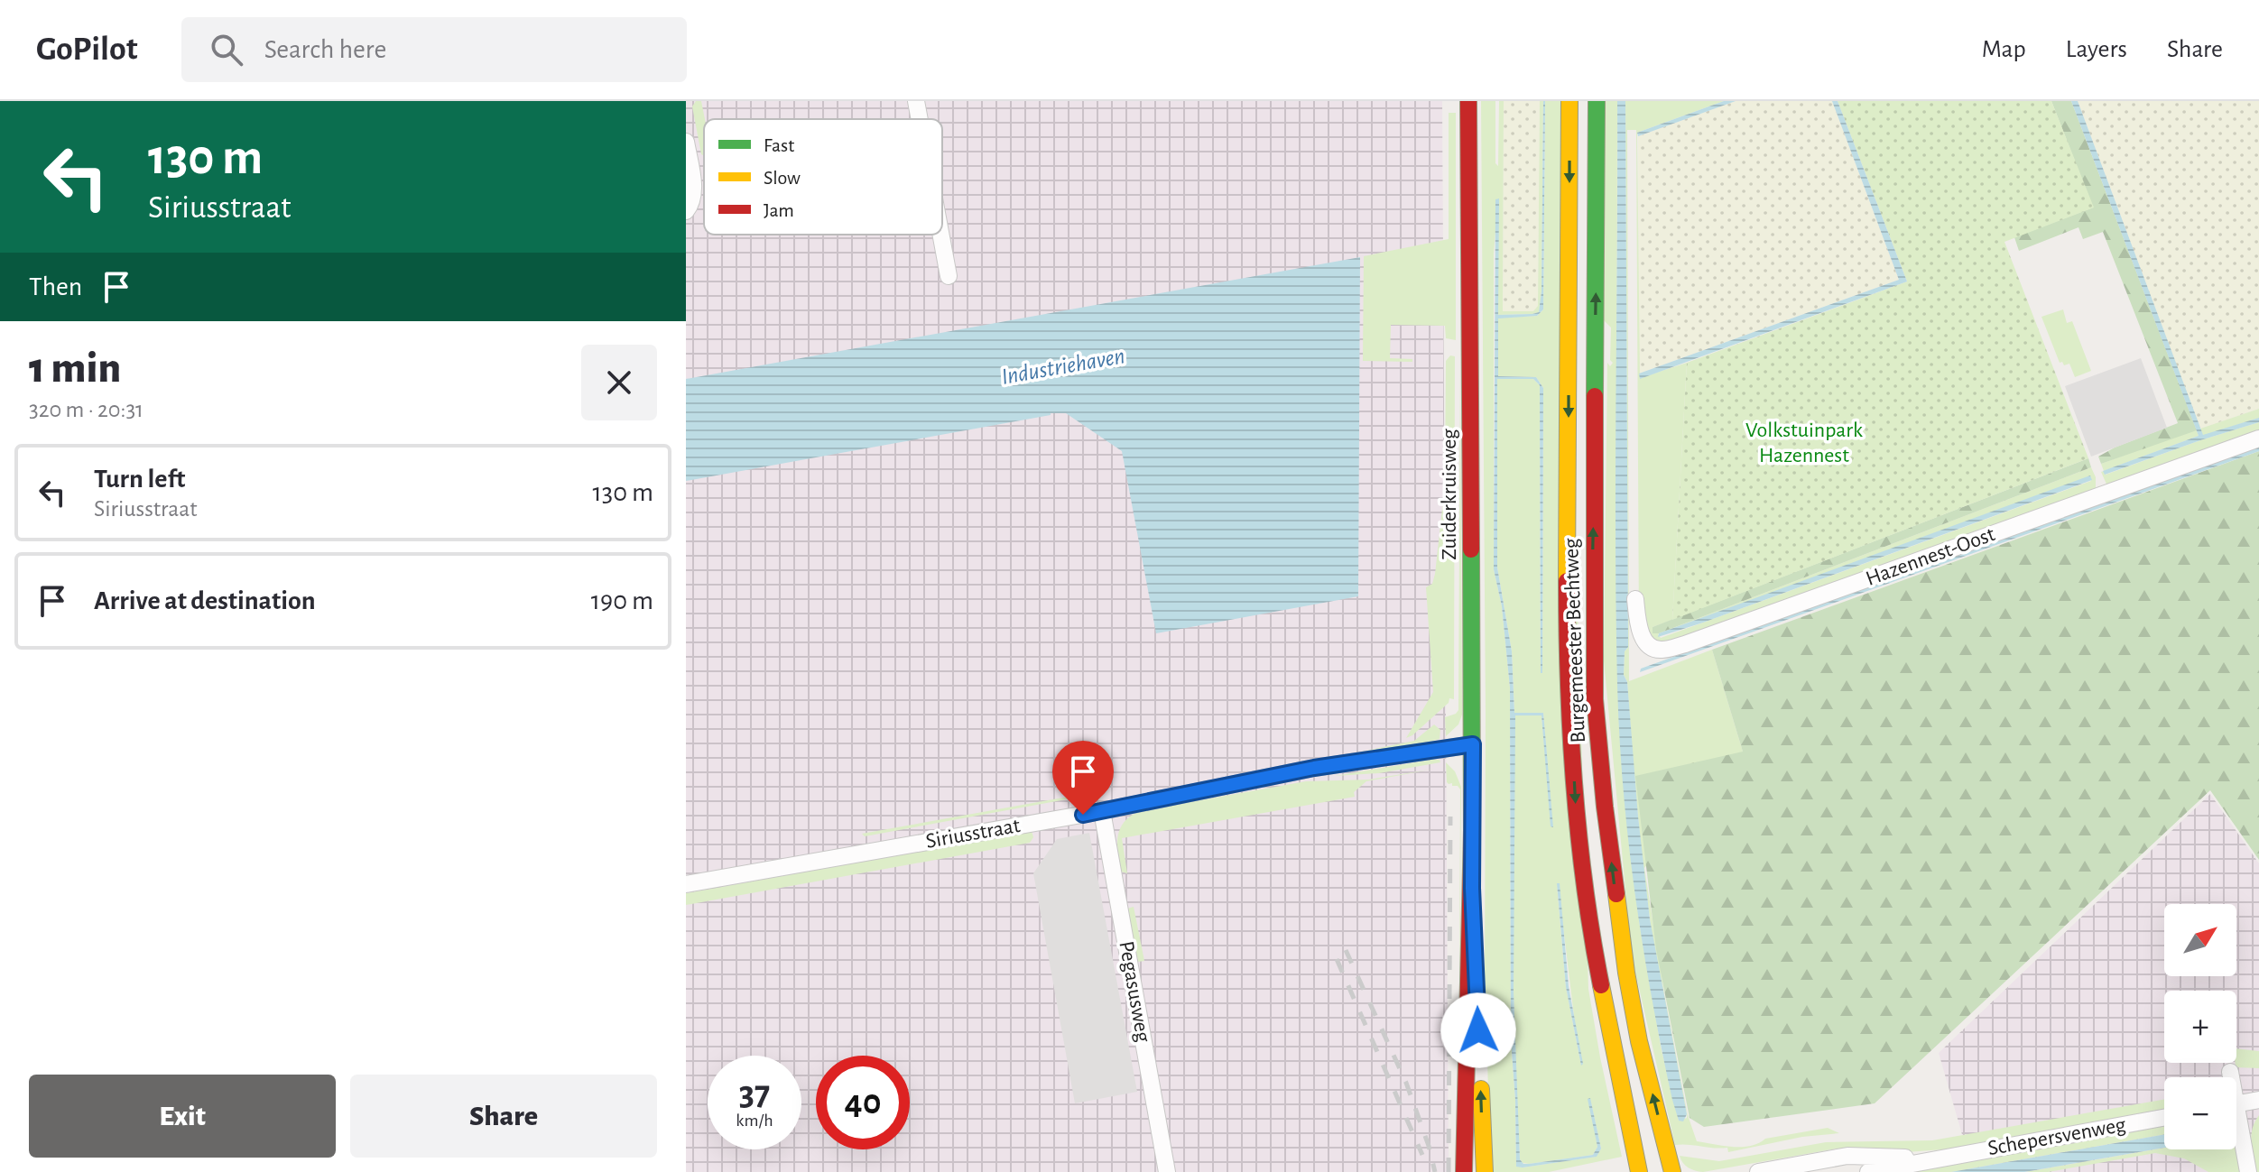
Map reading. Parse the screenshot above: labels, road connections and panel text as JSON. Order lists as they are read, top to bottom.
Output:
{
  "streets": {
    "main road": ["Zuiderkruisweg", "Burgemeester Bechtweg"],
    "street": [
      "Hazennest-Oost",
      "Siriusstraat",
      "Pegasusweg",
      "Schepersvenweg"
    ]
  },
  "crossings": [
    ["Zuiderkruisweg", "Siriusstraat"],
    ["Siriusstraat", "Pegasusweg"]
  ],
  "water": ["Industriehaven"],
  "parks": ["Volkstuinpark Hazennest"],
  "legend": ["Fast", "Slow", "Jam"],
  "north": "top right",
  "page": {
    "header": "GoPilot",
    "search": "Search here",
    "nav": ["Map", "Layers", "Share"],
    "turn": ["130 m", "Siriusstraat"],
    "then": "Then",
    "heading": ["1 min", "320 m · 20:31"],
    "list": [
      {
        "name": "Turn left",
        "note": "Siriusstraat",
        "value": "130 m"
      },
      {
        "name": "Arrive at destination",
        "value": "190 m"
      }
    ],
    "map_buttons": ["+", "−"],
    "speed": "37 km/h",
    "limit": "40",
    "buttons": ["Exit", "Share"]
  }
}
